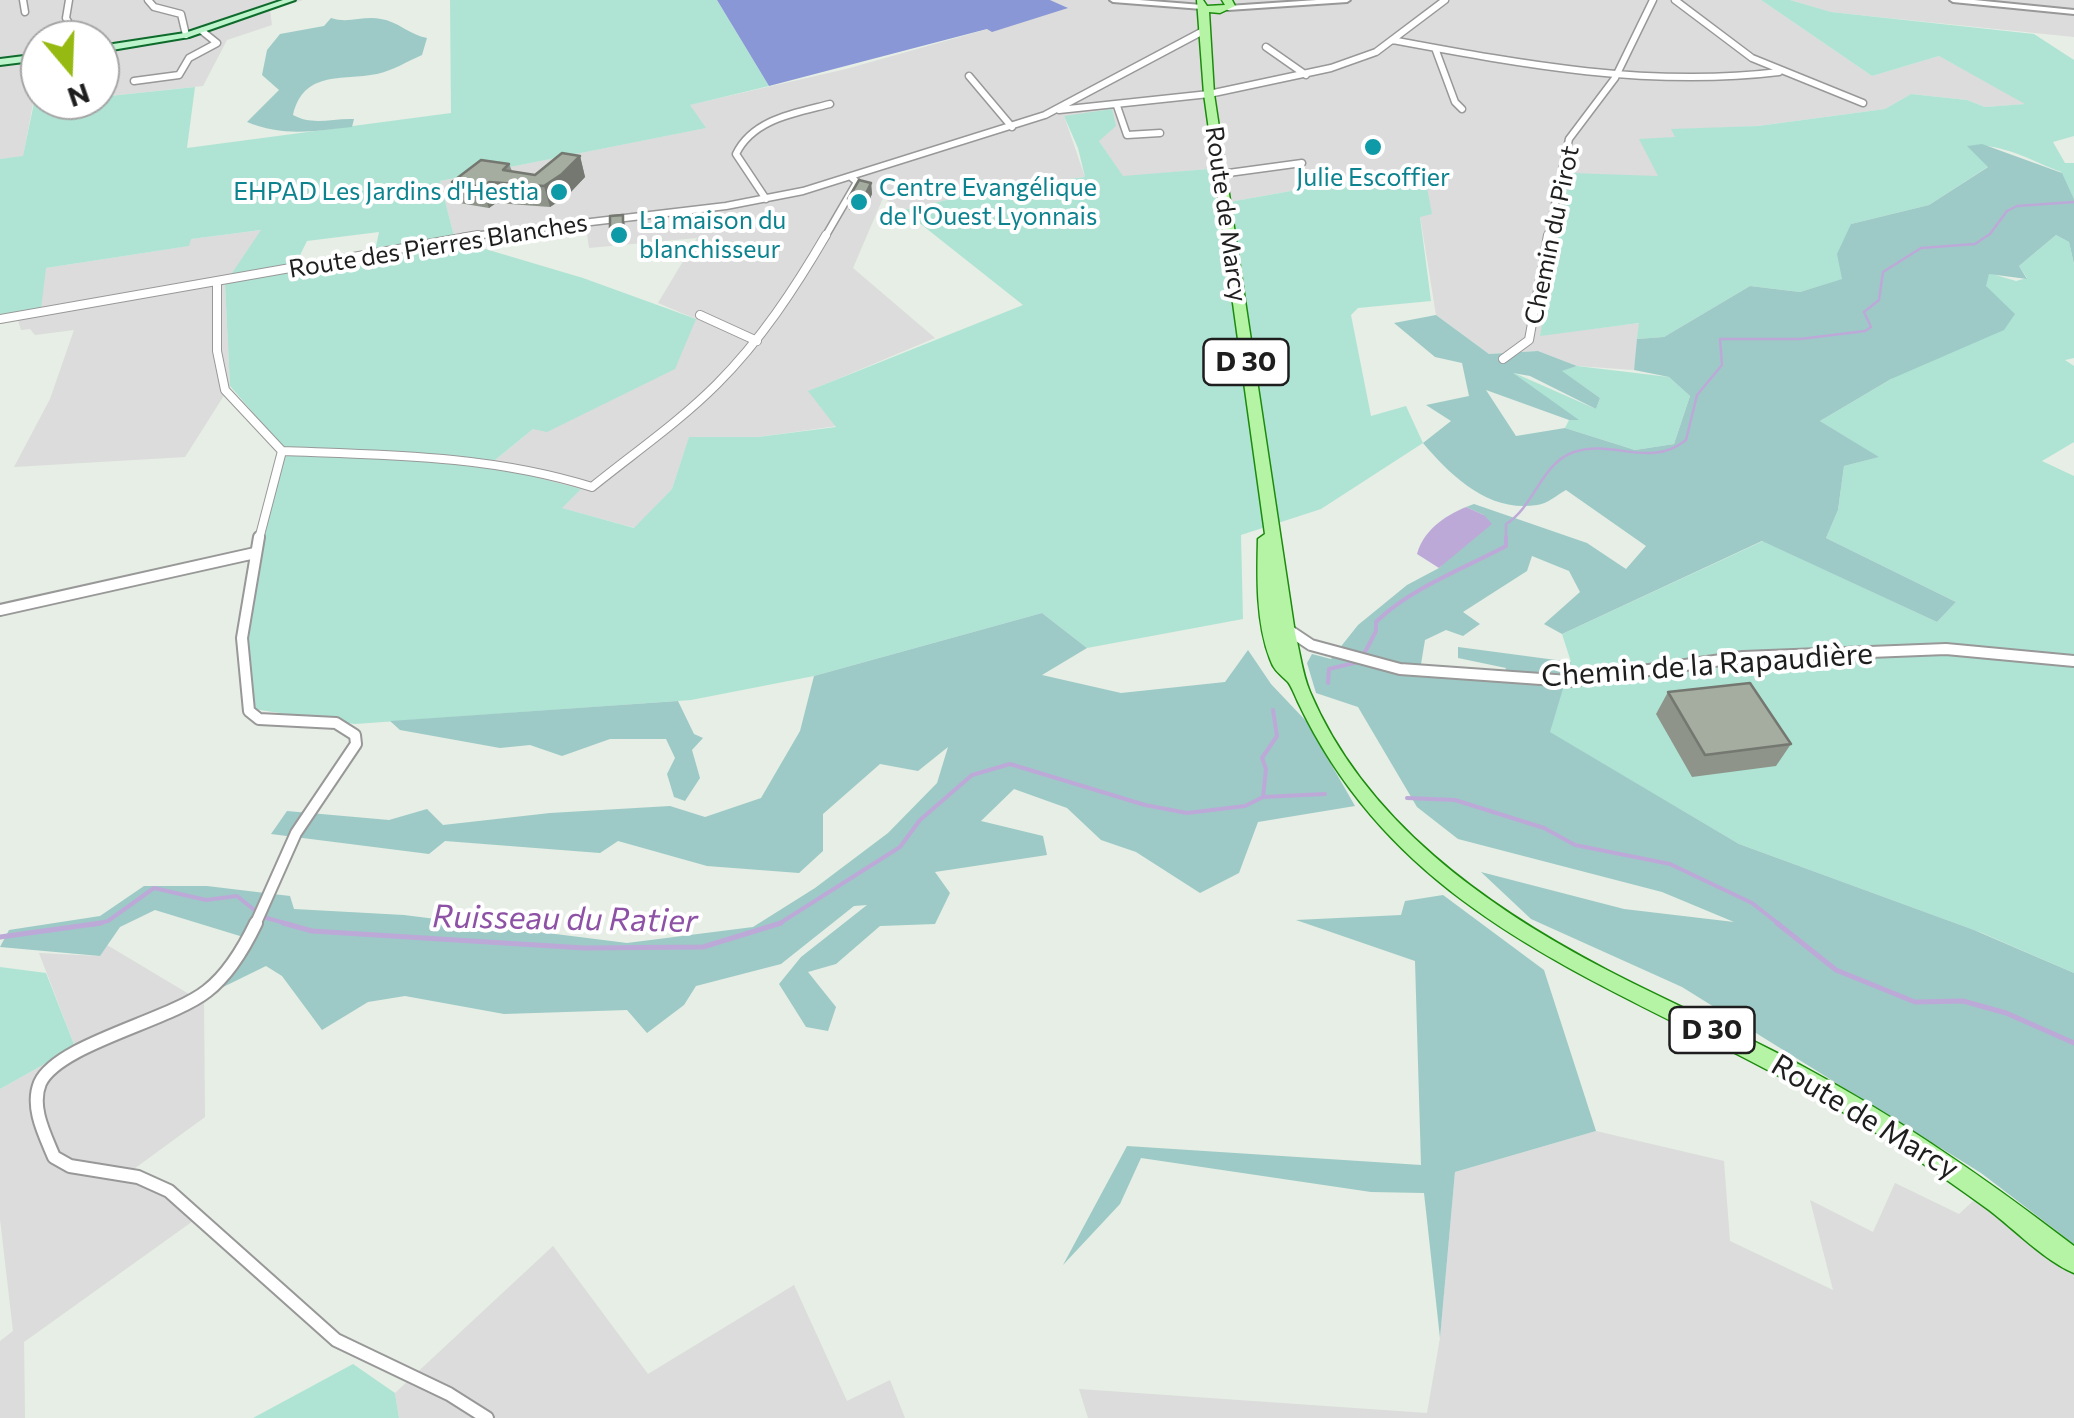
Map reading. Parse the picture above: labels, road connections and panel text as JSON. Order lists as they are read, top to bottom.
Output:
{
  "streets": {
    "main road": ["Route de Marcy", "D 30"],
    "street": ["Chemin du Pirot", "Route des Pierres Blanches", "Chemin de la Rapaudière"]
  },
  "crossings": [
    ["Route de Marcy", "Route des Pierres Blanches"],
    ["Route de Marcy", "Chemin de la Rapaudière"]
  ],
  "water": ["Ruisseau du Ratier"],
  "places": [
    "Julie Escoffier",
    "EHPAD Les Jardins d'Hestia",
    "Centre Evangélique de l'Ouest Lyonnais",
    "La maison du blanchisseur"
  ],
  "north": "bottom"
}
